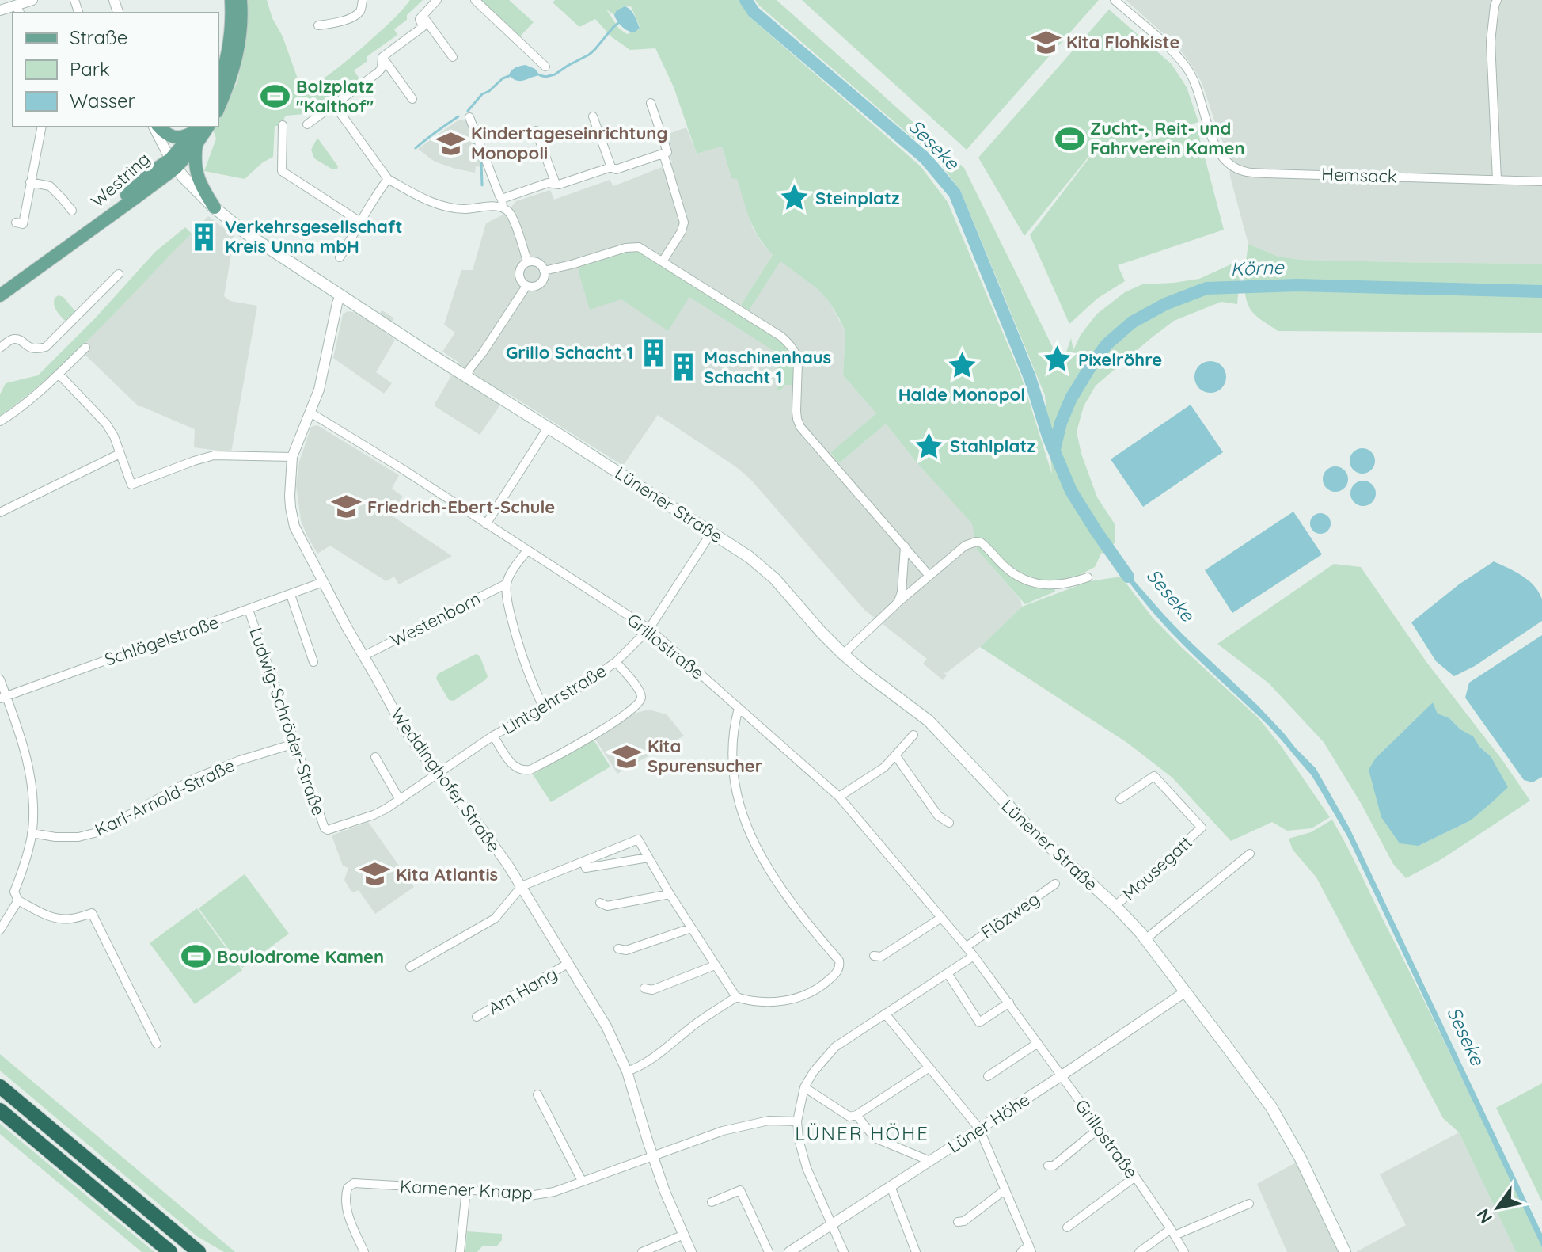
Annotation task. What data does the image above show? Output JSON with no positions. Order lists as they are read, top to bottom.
{
  "streets": {
    "main road": ["Westring", "Lünener Straße"],
    "street": [
      "Hemsack",
      "Westenborn",
      "Schlägelstraße",
      "Grillostraße",
      "Lintgehrstraße",
      "Ludwig-Schröder-Straße",
      "Weddinghofer Straße",
      "Karl-Arnold-Straße",
      "Mausegatt",
      "Flözweg",
      "Am Hang",
      "Lüner Höhe",
      "Kamener Knapp"
    ]
  },
  "crossings": [
    ["Westring", "Lünener Straße"],
    ["Lünener Straße", "Lintgehrstraße"],
    ["Lünener Straße", "Weddinghofer Straße"],
    ["Lünener Straße", "Mausegatt"],
    ["Lünener Straße", "Lüner Höhe"],
    ["Westenborn", "Weddinghofer Straße"],
    ["Schlägelstraße", "Ludwig-Schröder-Straße"],
    ["Schlägelstraße", "Weddinghofer Straße"],
    ["Grillostraße", "Lintgehrstraße"],
    ["Grillostraße", "Weddinghofer Straße"],
    ["Grillostraße", "Flözweg"],
    ["Grillostraße", "Lüner Höhe"],
    ["Lintgehrstraße", "Ludwig-Schröder-Straße"],
    ["Lintgehrstraße", "Weddinghofer Straße"],
    ["Ludwig-Schröder-Straße", "Weddinghofer Straße"],
    ["Ludwig-Schröder-Straße", "Karl-Arnold-Straße"],
    ["Weddinghofer Straße", "Am Hang"],
    ["Weddinghofer Straße", "Kamener Knapp"]
  ],
  "districts": ["LÜNER HÖHE"],
  "water": ["Seseke", "Körne"],
  "places": {
    "school or university": [
      "Kita Flohkiste",
      "Kindertageseinrichtung Monopoli",
      "Friedrich-Ebert-Schule",
      "Kita Spurensucher",
      "Kita Atlantis"
    ],
    "sports": ["Bolzplatz \"Kalthof\"", "Zucht-, Reit- und Fahrverein Kamen", "Boulodrome Kamen"],
    "place": [
      "Steinplatz",
      "Pixelröhre",
      "Halde Monopol",
      "Stahlplatz"
    ],
    "building": ["Verkehrsgesellschaft Kreis Unna mbH", "Grillo Schacht 1", "Maschinenhaus Schacht 1"]
  },
  "legend": ["Straße", "Park", "Wasser"],
  "north": "bottom left"
}
